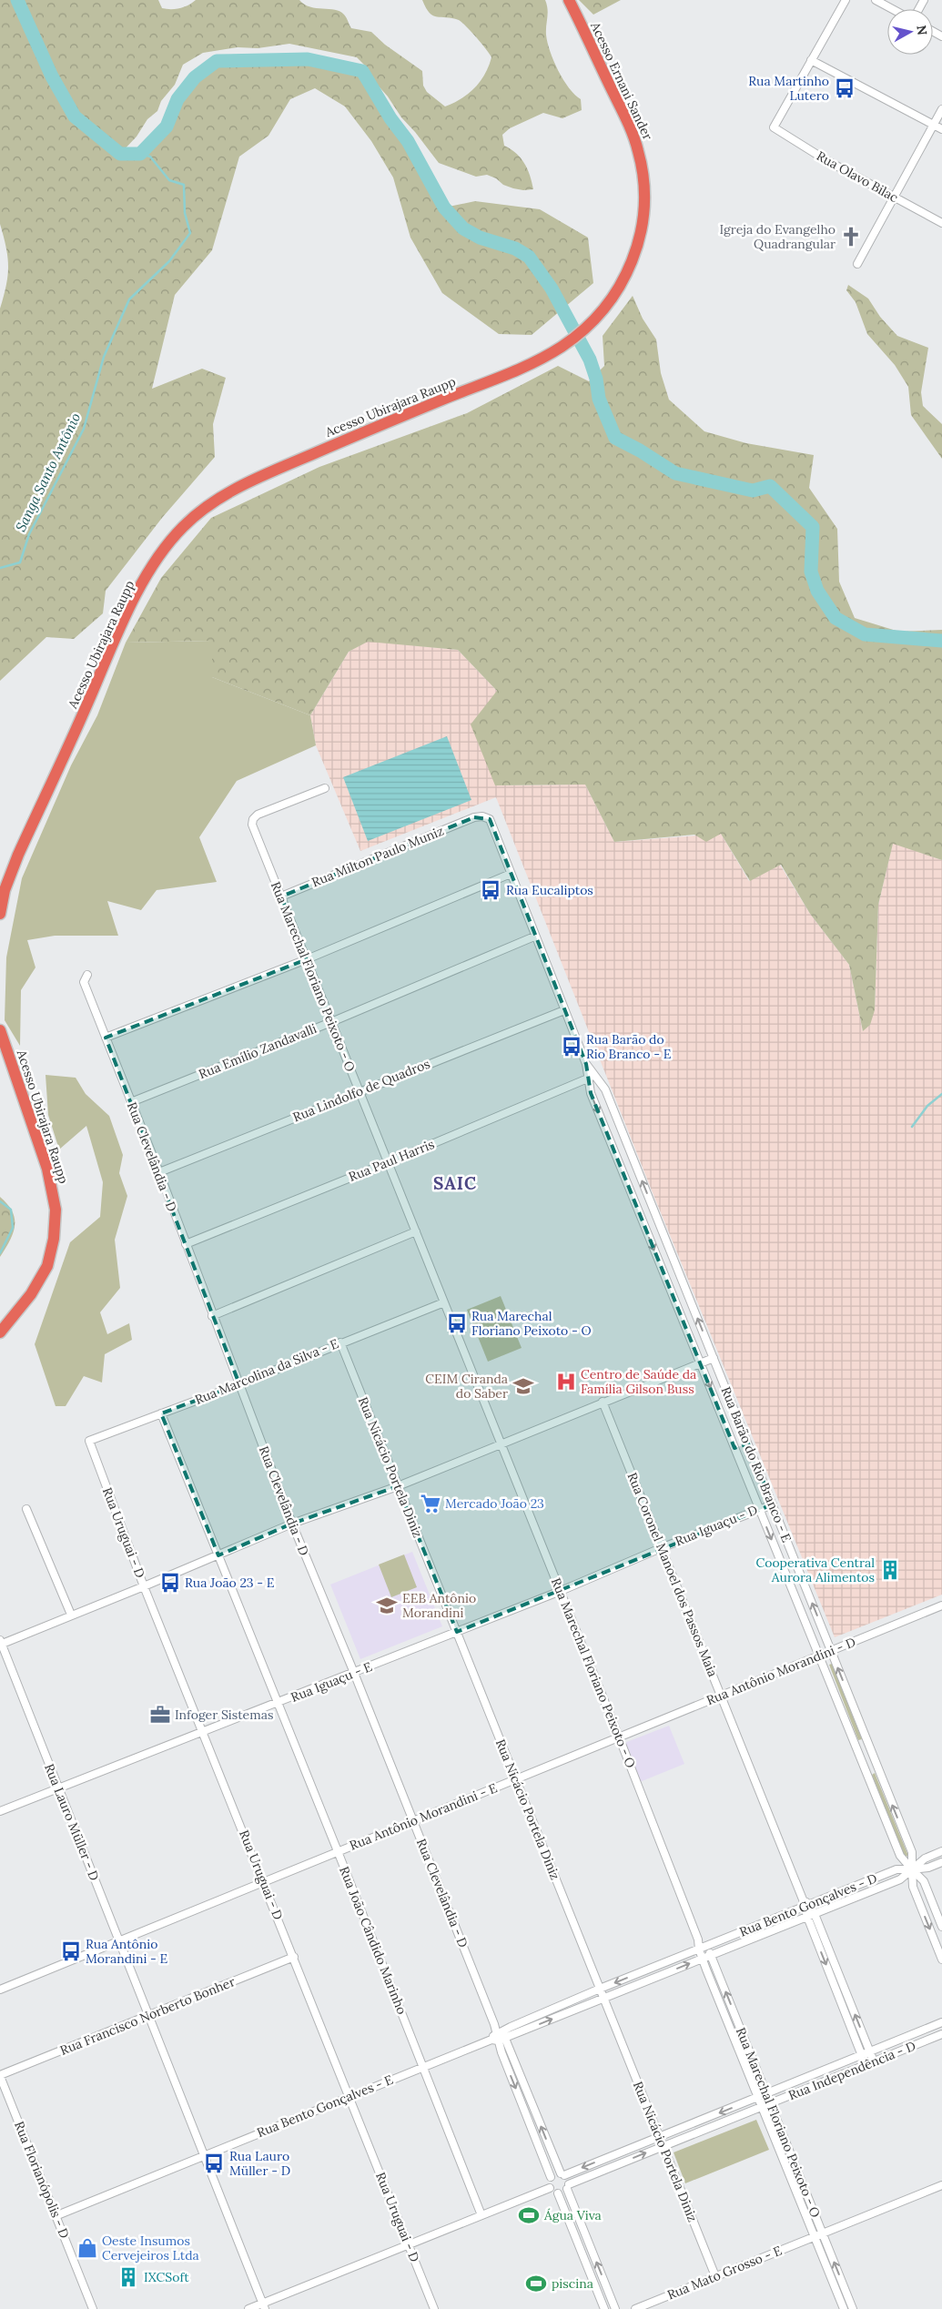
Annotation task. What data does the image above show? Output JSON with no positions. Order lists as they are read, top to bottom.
{
  "streets": {
    "highway": ["Acesso Ernani Sander", "Acesso Ubirajara Raupp"],
    "street": [
      "Rua Olavo Bilac",
      "Rua Milton Paulo Muniz",
      "Rua Marechal Floriano Peixoto - O",
      "Rua Emílio Zandavalli",
      "Rua Lindolfo de Quadros",
      "Rua Clevelândia - D",
      "Rua Paul Harris",
      "Rua Marcolina da Silva - E",
      "Rua Barão do Rio Branco - E",
      "Rua Nicácio Portela Diniz",
      "Rua Iguaçu - D",
      "Rua Uruguai - D",
      "Rua Coronel Manoel dos Passos Maia",
      "Rua Antônio Morandini - D",
      "Rua Iguaçu - E",
      "Rua Antônio Morandini - E",
      "Rua Lauro Müller - D",
      "Rua Bento Gonçalves - D",
      "Rua João Cândido Marinho",
      "Rua Francisco Norberto Bonher",
      "Rua Independência - D",
      "Rua Bento Gonçalves - E",
      "Rua Florianópolis - D",
      "Rua Mato Grosso - E"
    ]
  },
  "crossings": [
    ["Acesso Ernani Sander", "Acesso Ubirajara Raupp"],
    ["Rua Milton Paulo Muniz", "Rua Marechal Floriano Peixoto - O"],
    ["Rua Milton Paulo Muniz", "Rua Barão do Rio Branco - E"],
    ["Rua Marechal Floriano Peixoto - O", "Rua Emílio Zandavalli"],
    ["Rua Marechal Floriano Peixoto - O", "Rua Lindolfo de Quadros"],
    ["Rua Marechal Floriano Peixoto - O", "Rua Paul Harris"],
    ["Rua Marechal Floriano Peixoto - O", "Rua Marcolina da Silva - E"],
    ["Rua Marechal Floriano Peixoto - O", "Rua Iguaçu - D"],
    ["Rua Marechal Floriano Peixoto - O", "Rua Antônio Morandini - D"],
    ["Rua Marechal Floriano Peixoto - O", "Rua Iguaçu - E"],
    ["Rua Marechal Floriano Peixoto - O", "Rua Antônio Morandini - E"],
    ["Rua Marechal Floriano Peixoto - O", "Rua Bento Gonçalves - D"],
    ["Rua Marechal Floriano Peixoto - O", "Rua Independência - D"],
    ["Rua Marechal Floriano Peixoto - O", "Rua Bento Gonçalves - E"],
    ["Rua Marechal Floriano Peixoto - O", "Rua Mato Grosso - E"],
    ["Rua Emílio Zandavalli", "Rua Clevelândia - D"],
    ["Rua Emílio Zandavalli", "Rua Barão do Rio Branco - E"],
    ["Rua Lindolfo de Quadros", "Rua Clevelândia - D"],
    ["Rua Lindolfo de Quadros", "Rua Barão do Rio Branco - E"],
    ["Rua Clevelândia - D", "Rua Paul Harris"],
    ["Rua Clevelândia - D", "Rua Marcolina da Silva - E"],
    ["Rua Clevelândia - D", "Rua Iguaçu - E"],
    ["Rua Clevelândia - D", "Rua Antônio Morandini - E"],
    ["Rua Clevelândia - D", "Rua Independência - D"],
    ["Rua Clevelândia - D", "Rua Bento Gonçalves - E"],
    ["Rua Paul Harris", "Rua Barão do Rio Branco - E"],
    ["Rua Marcolina da Silva - E", "Rua Nicácio Portela Diniz"],
    ["Rua Marcolina da Silva - E", "Rua Uruguai - D"],
    ["Rua Marcolina da Silva - E", "Rua João Cândido Marinho"],
    ["Rua Barão do Rio Branco - E", "Rua Iguaçu - D"],
    ["Rua Barão do Rio Branco - E", "Rua Antônio Morandini - D"],
    ["Rua Barão do Rio Branco - E", "Rua Bento Gonçalves - D"],
    ["Rua Nicácio Portela Diniz", "Rua Iguaçu - E"],
    ["Rua Nicácio Portela Diniz", "Rua Antônio Morandini - E"],
    ["Rua Nicácio Portela Diniz", "Rua Independência - D"],
    ["Rua Nicácio Portela Diniz", "Rua Bento Gonçalves - E"],
    ["Rua Nicácio Portela Diniz", "Rua Mato Grosso - E"],
    ["Rua Iguaçu - D", "Rua Coronel Manoel dos Passos Maia"],
    ["Rua Iguaçu - D", "Rua Iguaçu - E"],
    ["Rua Uruguai - D", "Rua Iguaçu - E"],
    ["Rua Uruguai - D", "Rua Antônio Morandini - E"],
    ["Rua Uruguai - D", "Rua Francisco Norberto Bonher"],
    ["Rua Uruguai - D", "Rua Bento Gonçalves - E"],
    ["Rua Coronel Manoel dos Passos Maia", "Rua Antônio Morandini - D"],
    ["Rua Coronel Manoel dos Passos Maia", "Rua Bento Gonçalves - D"],
    ["Rua Coronel Manoel dos Passos Maia", "Rua Independência - D"],
    ["Rua Antônio Morandini - D", "Rua Antônio Morandini - E"],
    ["Rua Iguaçu - E", "Rua Lauro Müller - D"],
    ["Rua Iguaçu - E", "Rua João Cândido Marinho"],
    ["Rua Antônio Morandini - E", "Rua Lauro Müller - D"],
    ["Rua Antônio Morandini - E", "Rua João Cândido Marinho"],
    ["Rua Lauro Müller - D", "Rua Francisco Norberto Bonher"],
    ["Rua Lauro Müller - D", "Rua Bento Gonçalves - E"],
    ["Rua Bento Gonçalves - D", "Rua Bento Gonçalves - E"],
    ["Rua João Cândido Marinho", "Rua Bento Gonçalves - E"],
    ["Rua Francisco Norberto Bonher", "Rua Florianópolis - D"],
    ["Rua Bento Gonçalves - E", "Rua Florianópolis - D"]
  ],
  "districts": ["SAIC"],
  "water": ["Sanga Santo Antônio"],
  "places": {
    "bus stop": [
      "Rua Martinho Lutero",
      "Rua Eucaliptos",
      "Rua Barão do Rio Branco - E",
      "Rua Marechal Floriano Peixoto - O",
      "Rua João 23 - E",
      "Rua Antônio Morandini - E",
      "Rua Lauro Müller - D"
    ],
    "church": ["Igreja do Evangelho Quadrangular"],
    "hospital": ["Centro de Saúde da Família Gilson Buss"],
    "school or university": ["CEIM Ciranda do Saber", "EEB Antônio Morandini"],
    "supermarket": ["Mercado João 23"],
    "building": ["Cooperativa Central Aurora Alimentos", "IXCSoft"],
    "office": ["Infoger Sistemas"],
    "sports": ["Água Viva", "piscina"],
    "shop": ["Oeste Insumos Cervejeiros Ltda"]
  },
  "north": "right"
}
